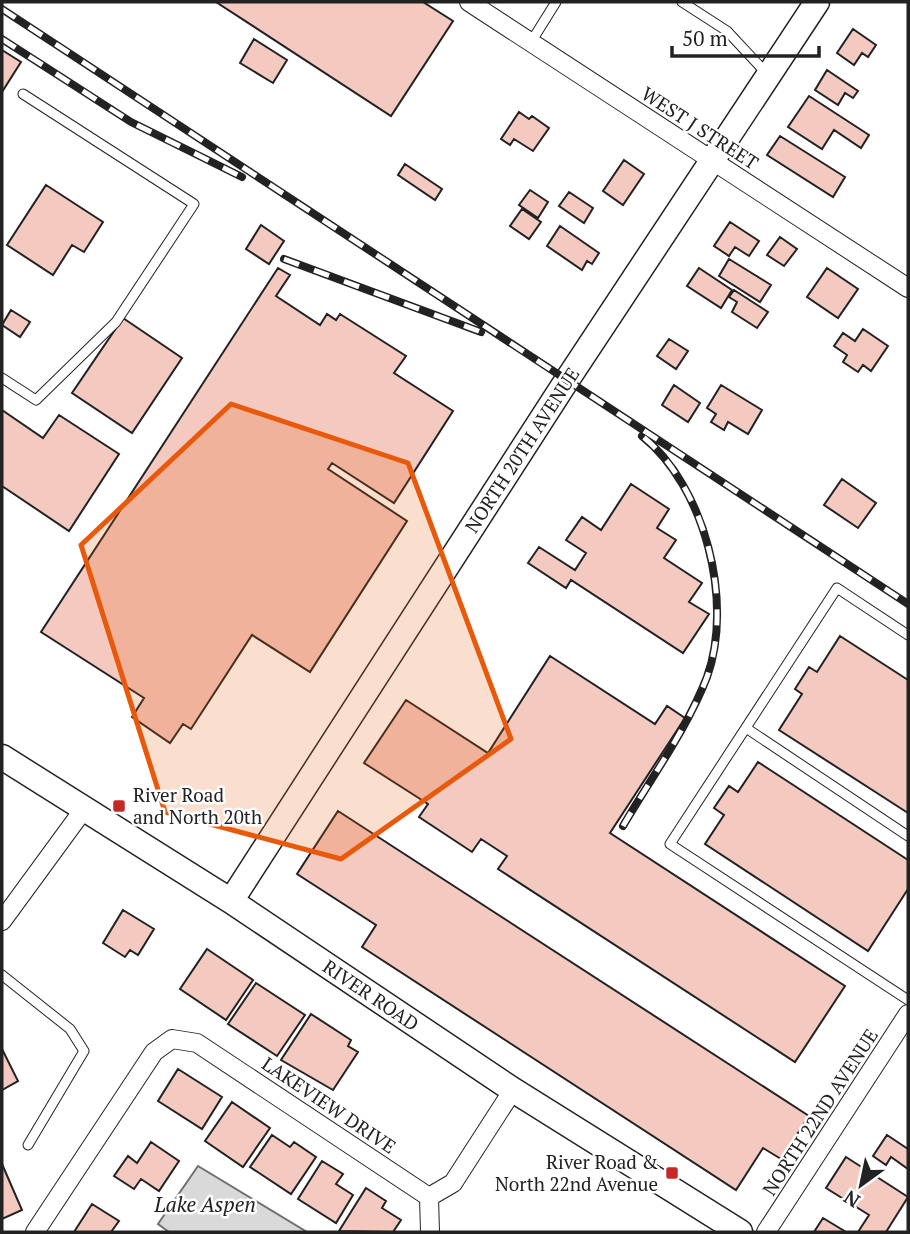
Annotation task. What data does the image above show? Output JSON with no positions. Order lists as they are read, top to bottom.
{
  "streets": {
    "street": [
      "WEST J STREET",
      "NORTH 20TH AVENUE",
      "RIVER ROAD",
      "LAKEVIEW DRIVE",
      "NORTH 22ND AVENUE"
    ]
  },
  "crossings": [
    ["WEST J STREET", "NORTH 20TH AVENUE"],
    ["NORTH 20TH AVENUE", "RIVER ROAD"]
  ],
  "water": ["Lake Aspen"],
  "places": {
    "transit": ["River Road and North 20th", "River Road & North 22nd Avenue"]
  },
  "scale_bar": "50 m",
  "north": "bottom left"
}
